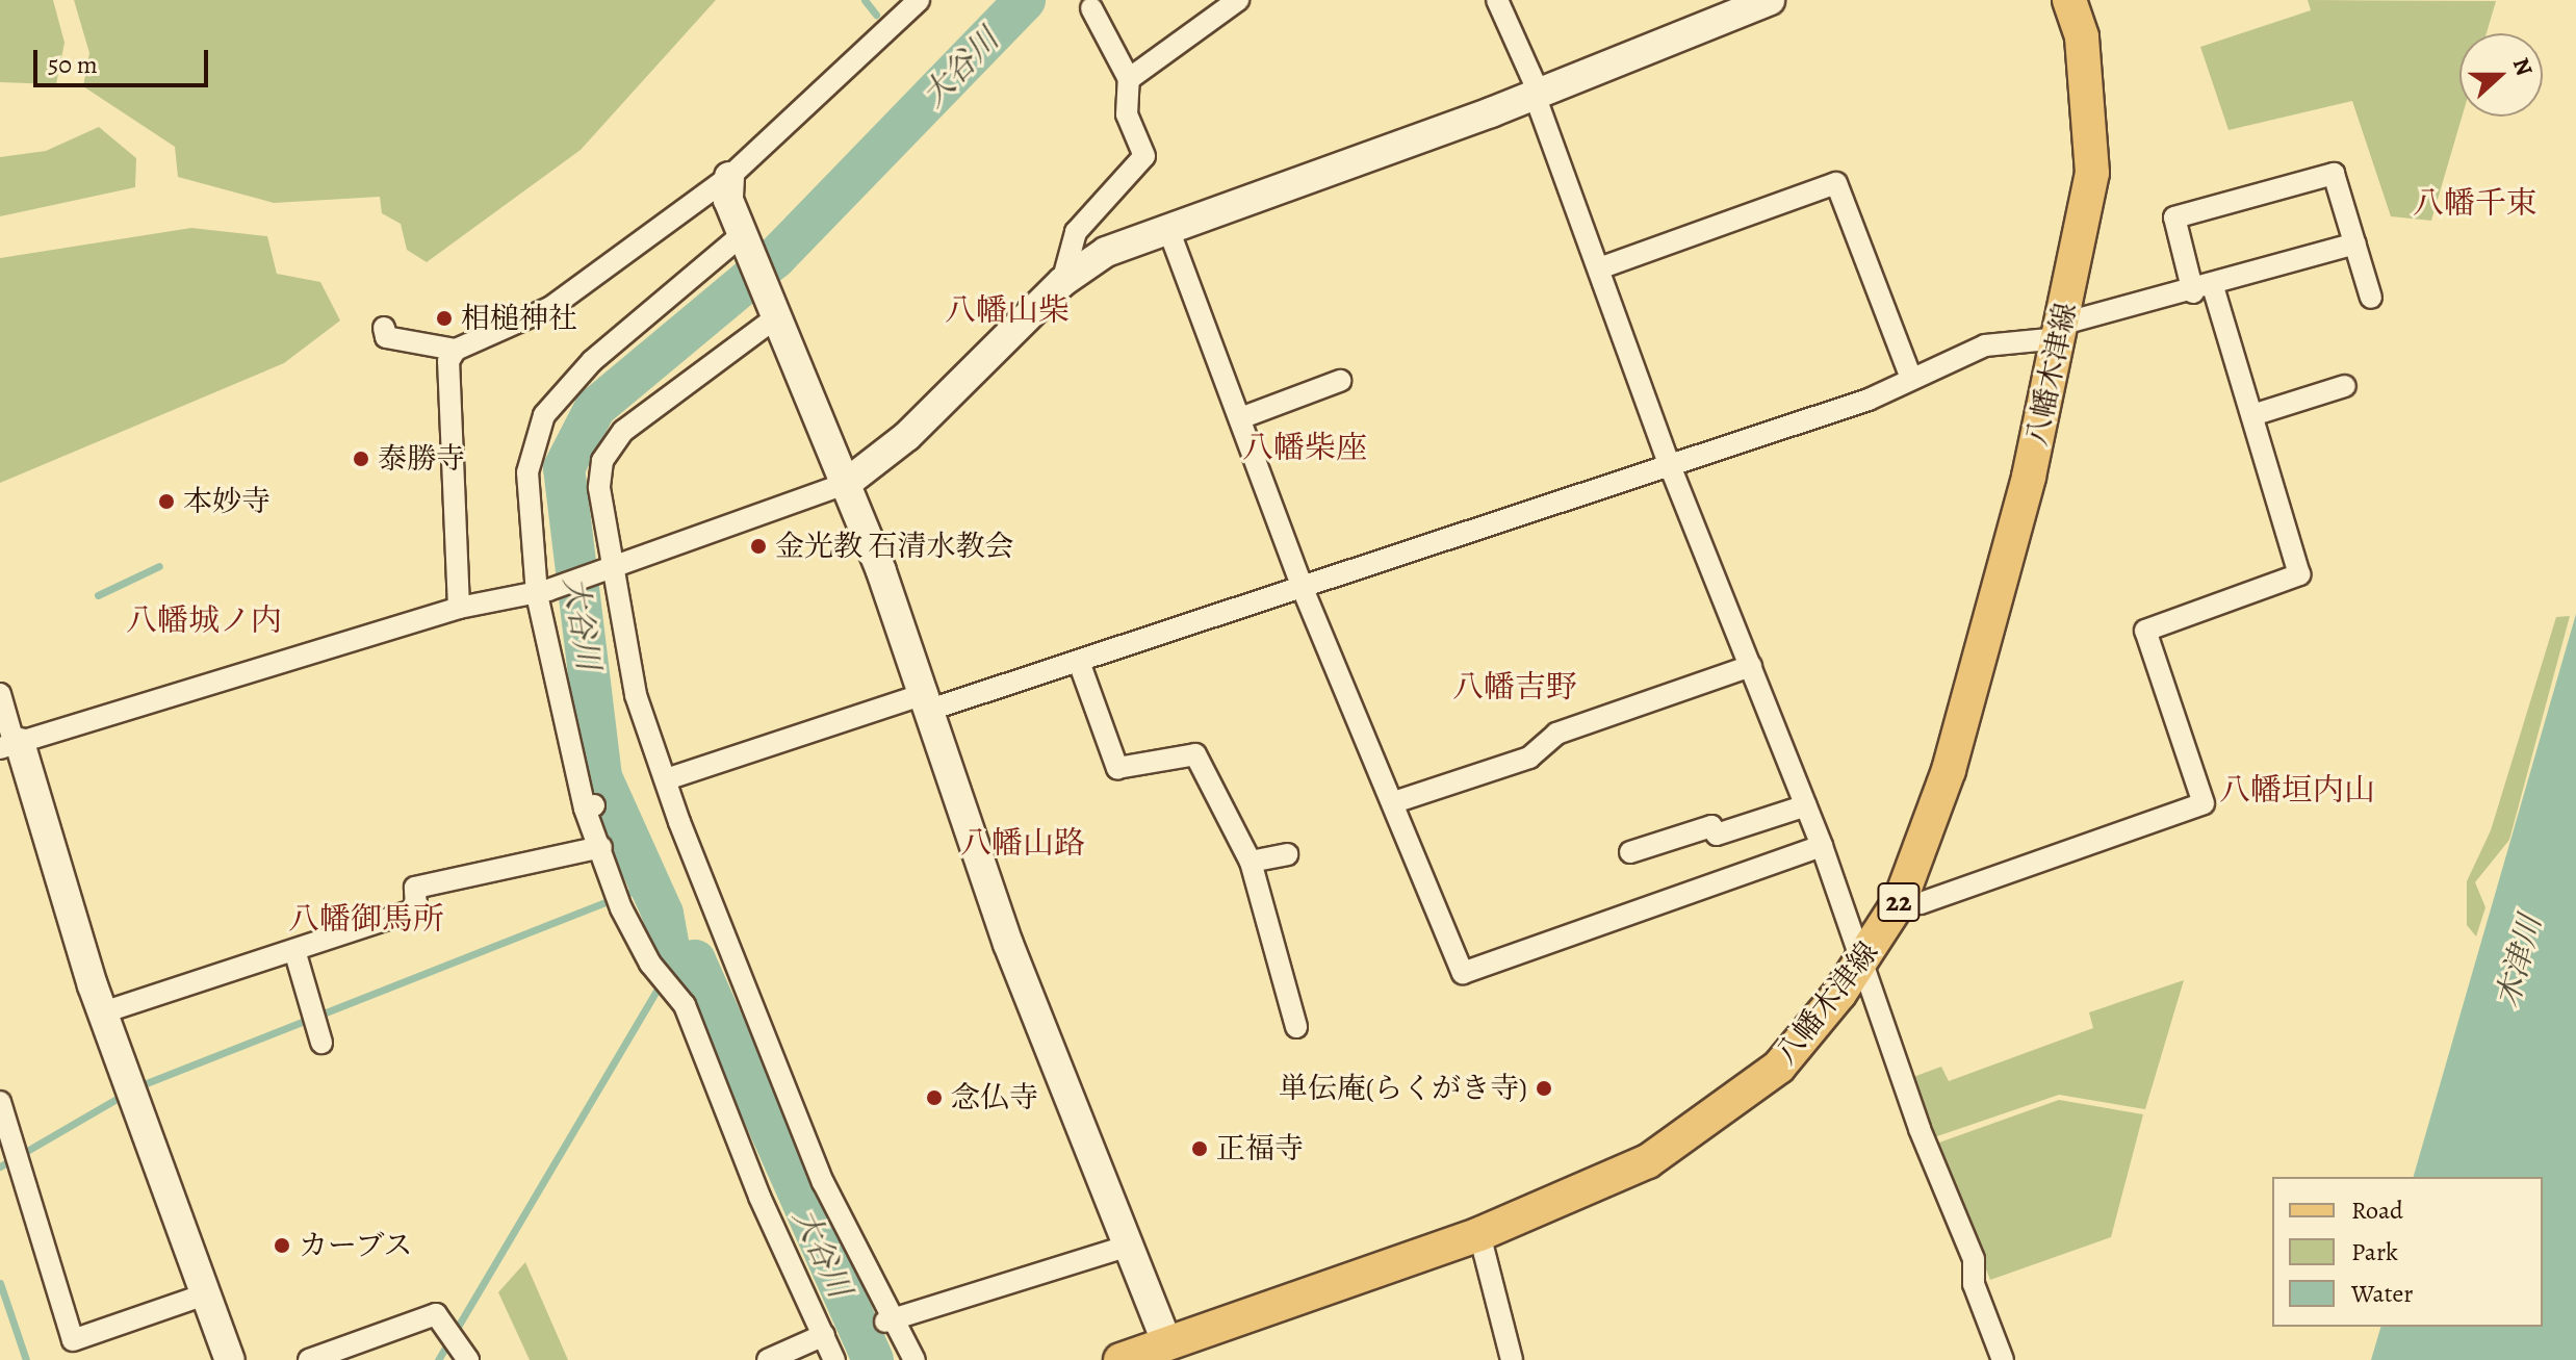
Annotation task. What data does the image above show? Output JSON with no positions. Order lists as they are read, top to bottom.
{
  "streets": {
    "main road": ["八幡木津線", "22"]
  },
  "districts": [
    "八幡千束",
    "八幡山柴",
    "八幡柴座",
    "八幡城ノ内",
    "八幡吉野",
    "八幡垣内山",
    "八幡山路",
    "八幡御馬所"
  ],
  "water": ["大谷川", "木津川"],
  "places": [
    "相槌神社",
    "泰勝寺",
    "本妙寺",
    "金光教 石清水教会",
    "単伝庵(らくがき寺)",
    "念仏寺",
    "正福寺",
    "カーブス"
  ],
  "legend": ["Road", "Park", "Water"],
  "scale_bar": "50 m",
  "north": "right"
}
